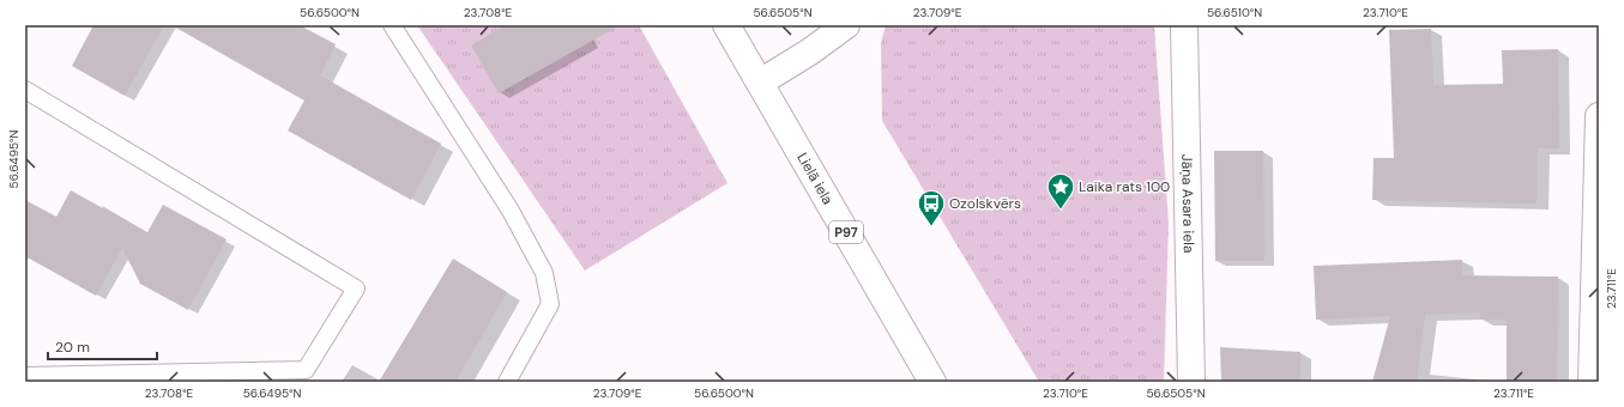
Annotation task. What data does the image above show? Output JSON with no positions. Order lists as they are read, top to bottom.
{
  "streets": {
    "street": ["Lielā iela", "Jāņa Asara iela", "P97"]
  },
  "places": {
    "place": ["Laika rats 100"],
    "bus stop": ["Ozolskvērs"]
  },
  "scale_bar": "20 m",
  "coordinates": [
    "56.6500°N",
    "23.708°E",
    "56.6505°N",
    "23.709°E",
    "56.6510°N",
    "23.710°E",
    "56.6495°N",
    "23.711°E"
  ]
}
